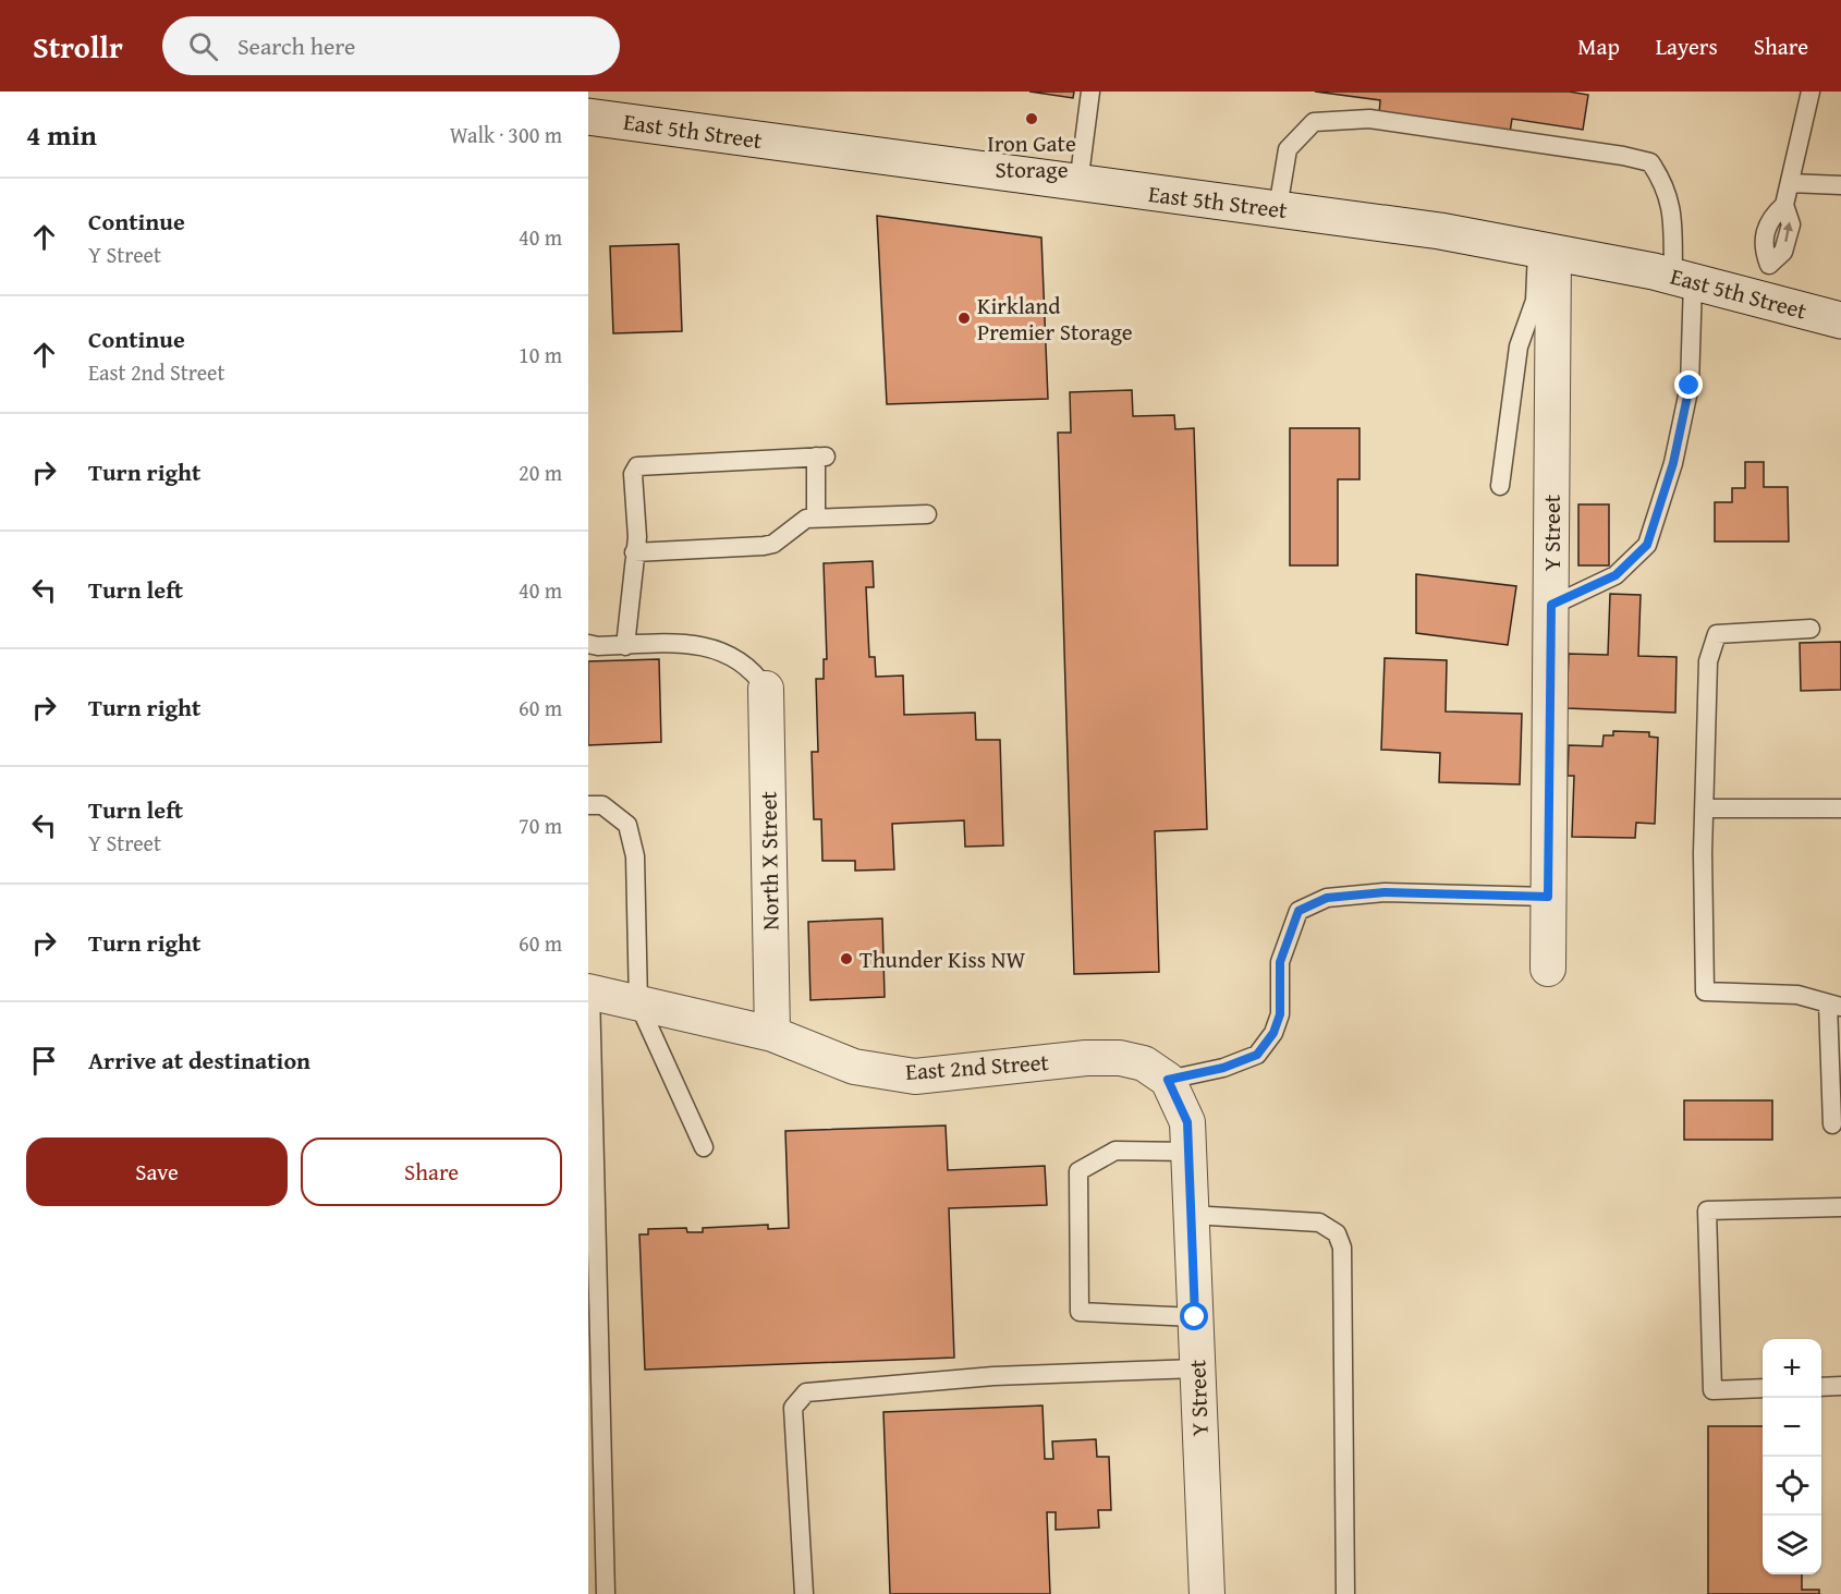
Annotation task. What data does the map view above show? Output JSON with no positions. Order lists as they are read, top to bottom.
{
  "streets": {
    "street": [
      "East 5th Street",
      "Y Street",
      "North X Street",
      "East 2nd Street"
    ]
  },
  "crossings": [
    ["East 5th Street", "Y Street"],
    ["North X Street", "East 2nd Street"]
  ],
  "places": ["Iron Gate Storage", "Kirkland Premier Storage", "Thunder Kiss NW"],
  "page": {
    "header": "Strollr",
    "search": "Search here",
    "nav": ["Map", "Layers", "Share"],
    "heading": ["4 min", "Walk · 300 m"],
    "list": [
      ["Continue", "Y Street", "40 m"],
      ["Continue", "East 2nd Street", "10 m"],
      ["Turn right", "20 m"],
      ["Turn left", "40 m"],
      ["Turn right", "60 m"],
      ["Turn left", "Y Street", "70 m"],
      ["Turn right", "60 m"],
      "Arrive at destination"
    ],
    "buttons": ["Save", "Share"],
    "map_buttons": ["+", "−"]
  }
}
